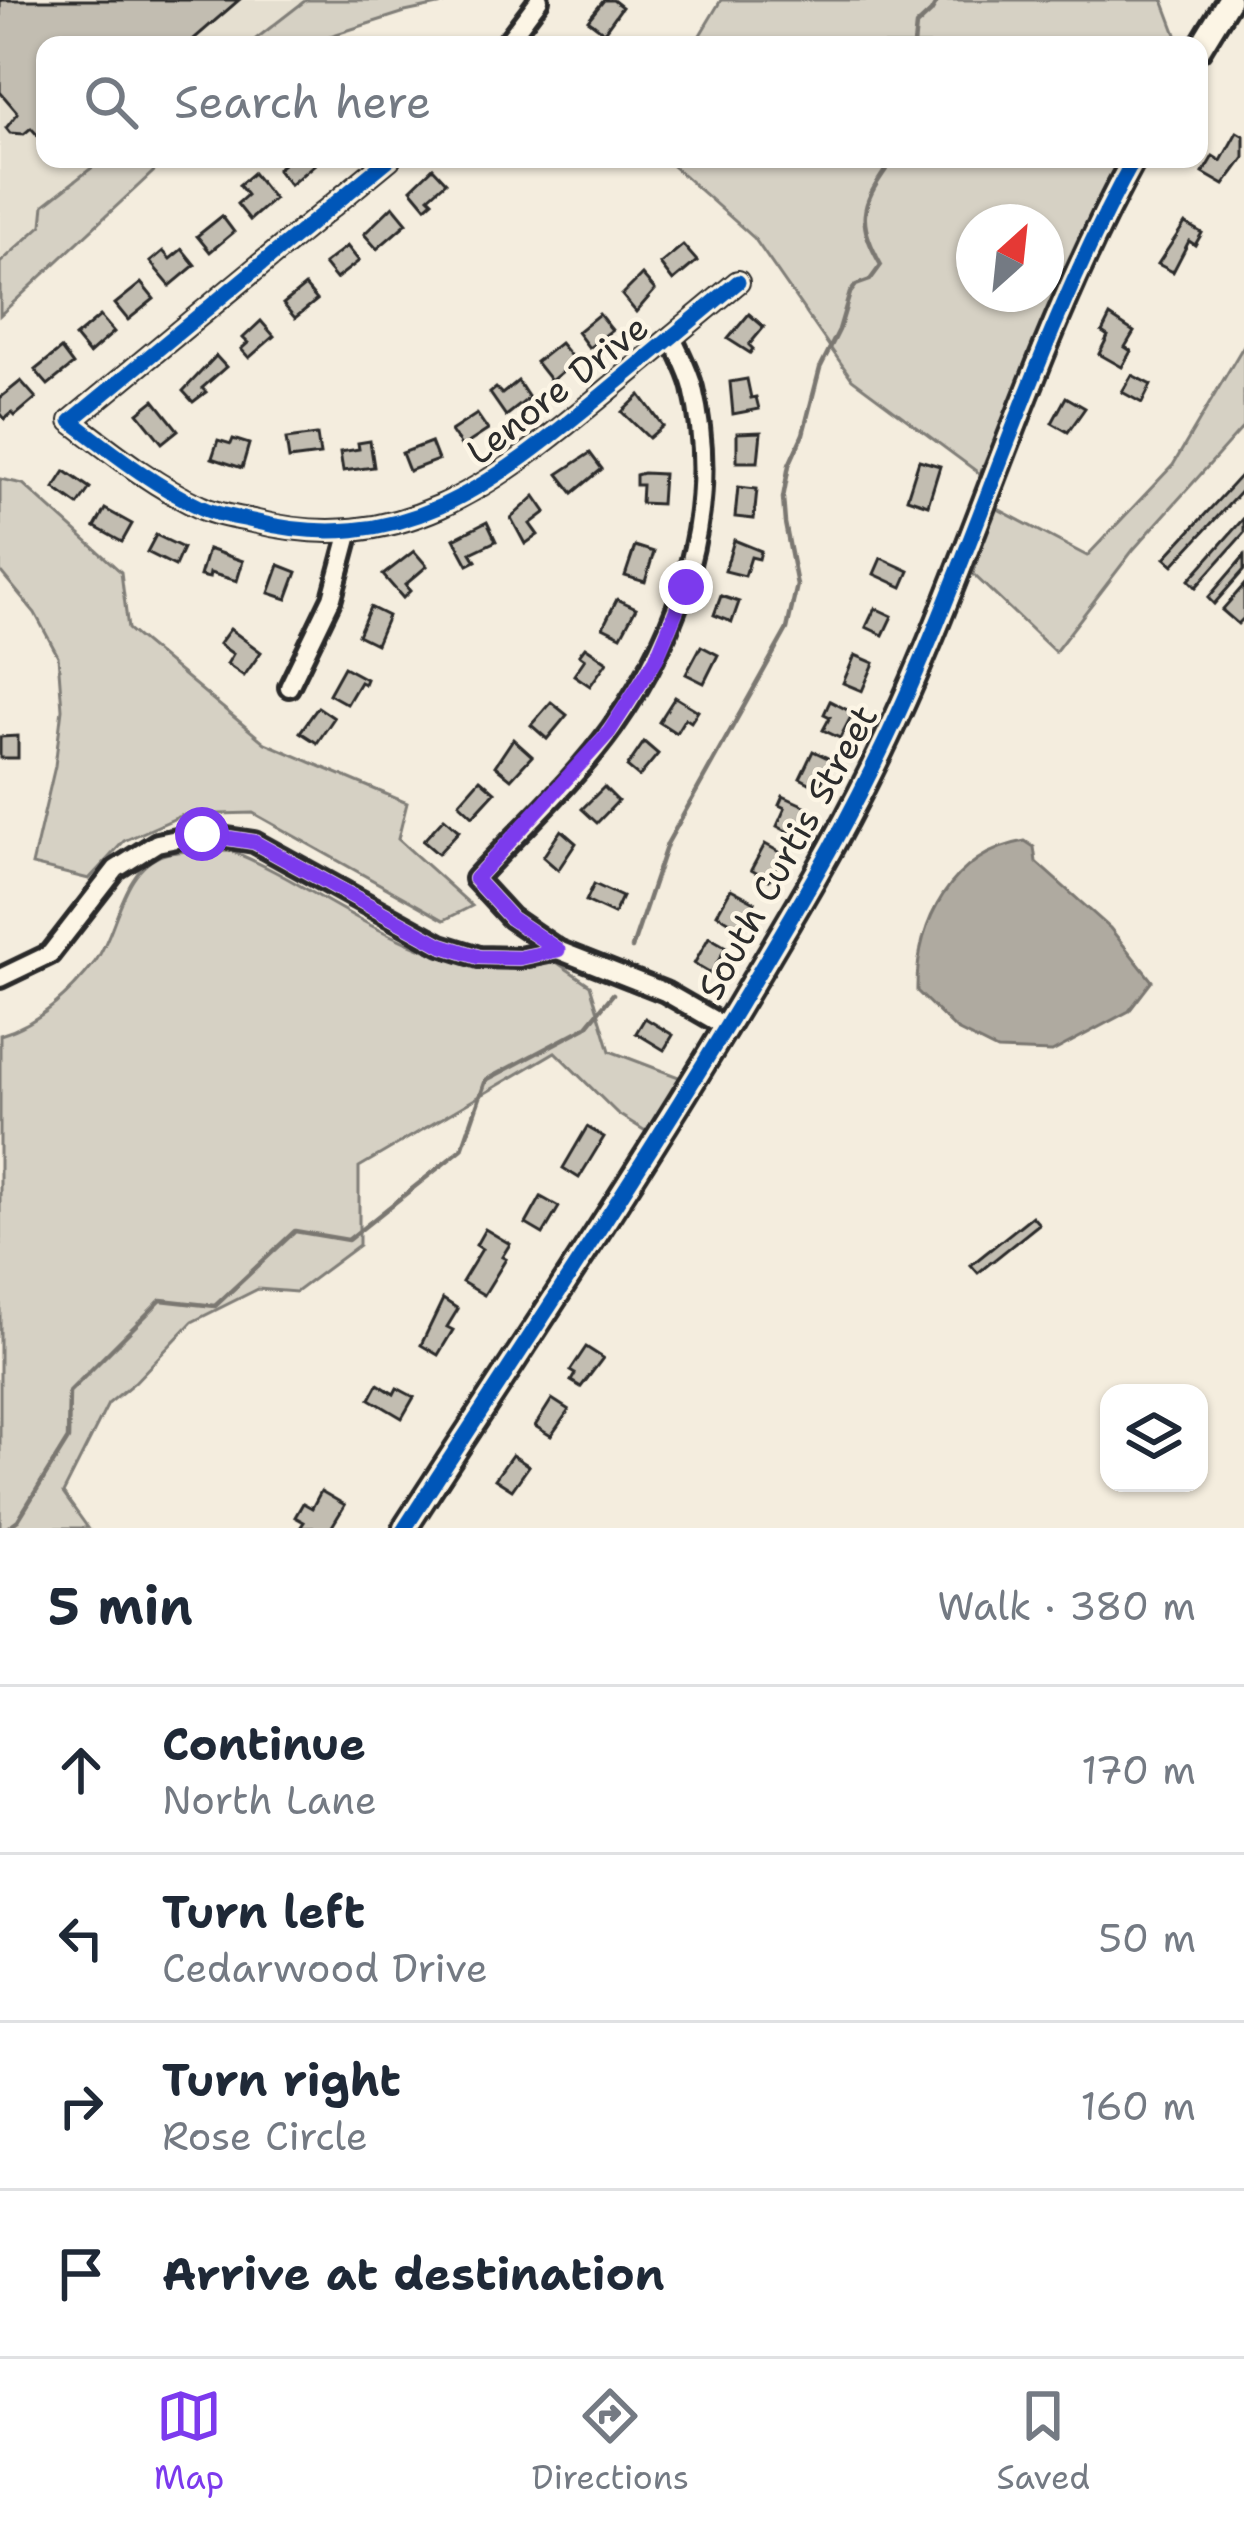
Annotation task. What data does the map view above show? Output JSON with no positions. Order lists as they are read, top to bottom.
{
  "streets": {
    "street": ["Lenore Drive", "South Curtis Street"]
  },
  "north": "top right",
  "page": {
    "search": "Search here",
    "heading": ["5 min", "Walk · 380 m"],
    "list": [
      ["Continue", "North Lane", "170 m"],
      ["Turn left", "Cedarwood Drive", "50 m"],
      ["Turn right", "Rose Circle", "160 m"],
      "Arrive at destination"
    ],
    "nav": ["Map", "Directions", "Saved"]
  }
}
